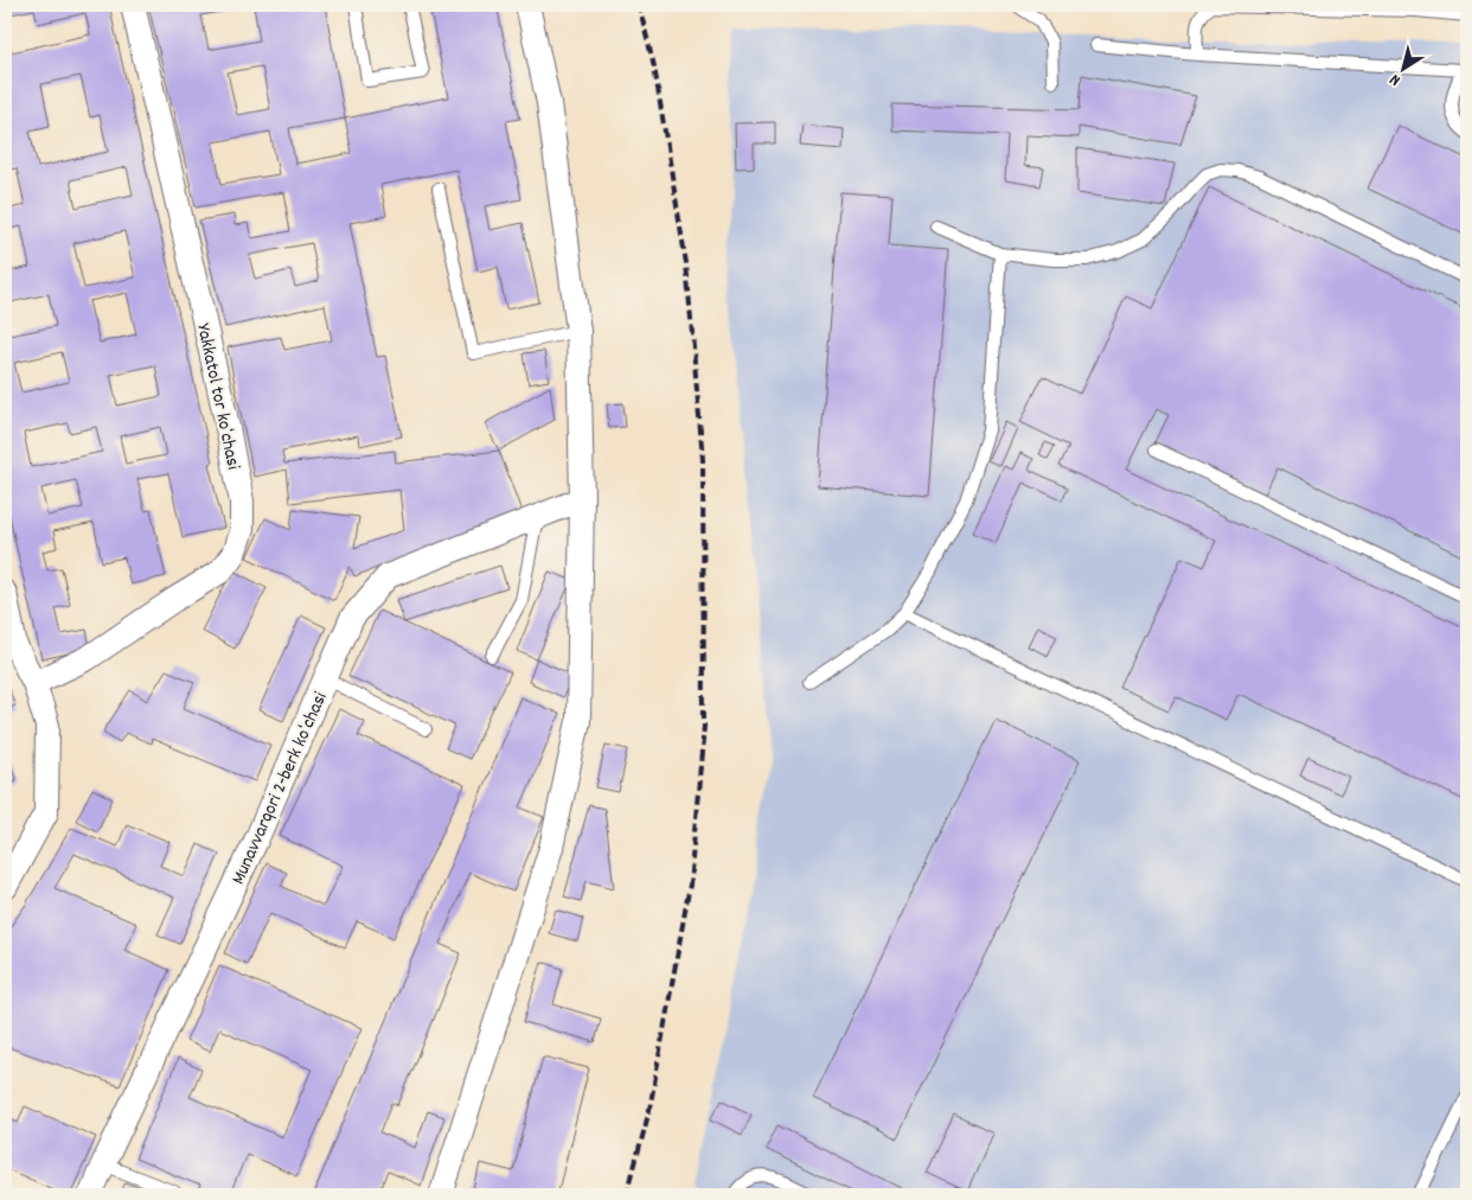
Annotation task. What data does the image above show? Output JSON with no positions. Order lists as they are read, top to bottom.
{
  "streets": {
    "street": ["Yakkatol tor koʻchasi", "Munavvarqori 2-berk koʻchasi"]
  },
  "north": "bottom left"
}
